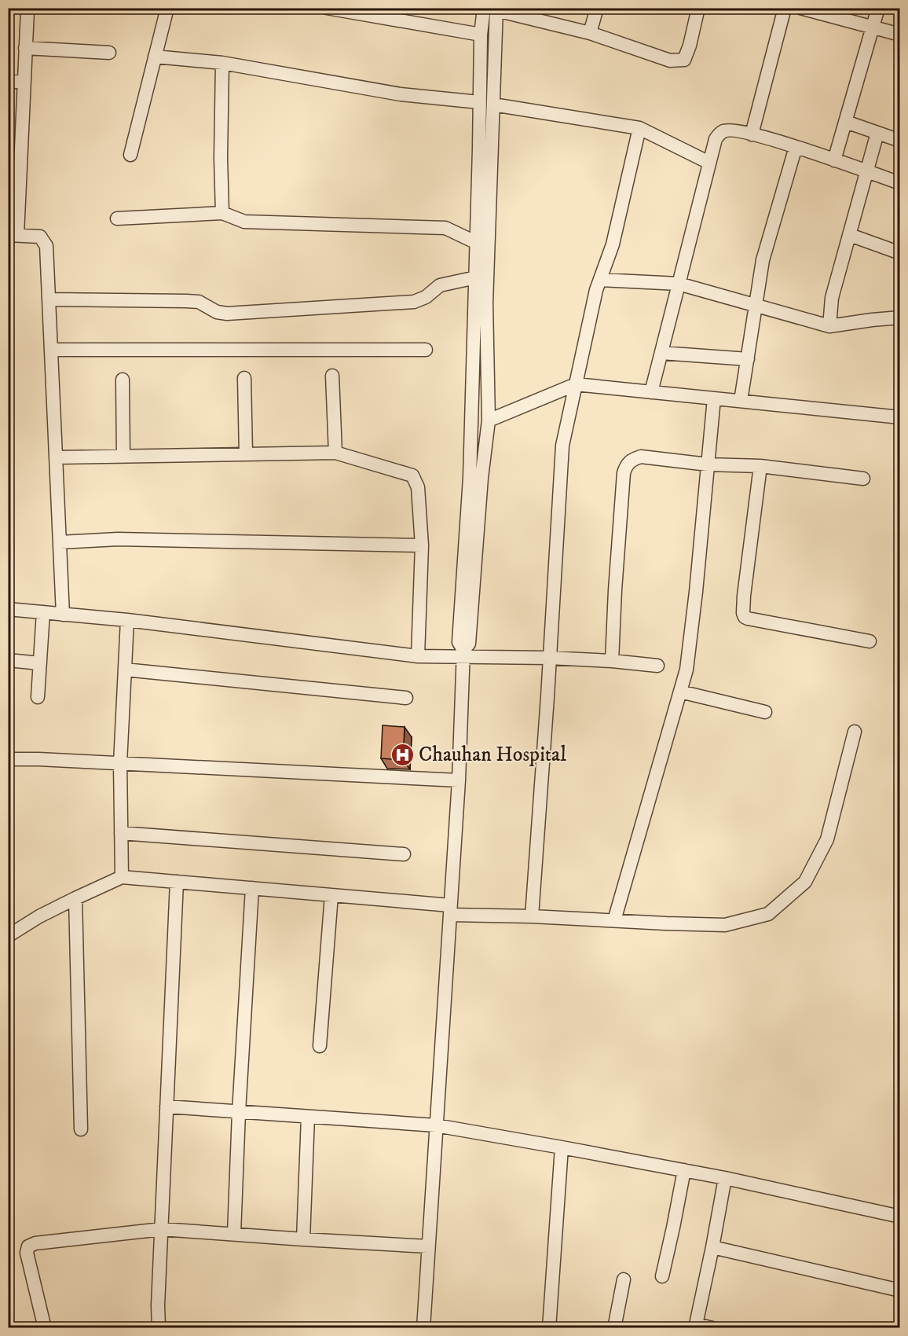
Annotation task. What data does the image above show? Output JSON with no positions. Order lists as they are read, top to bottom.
{
  "places": {
    "hospital": ["Chauhan Hospital"]
  }
}
